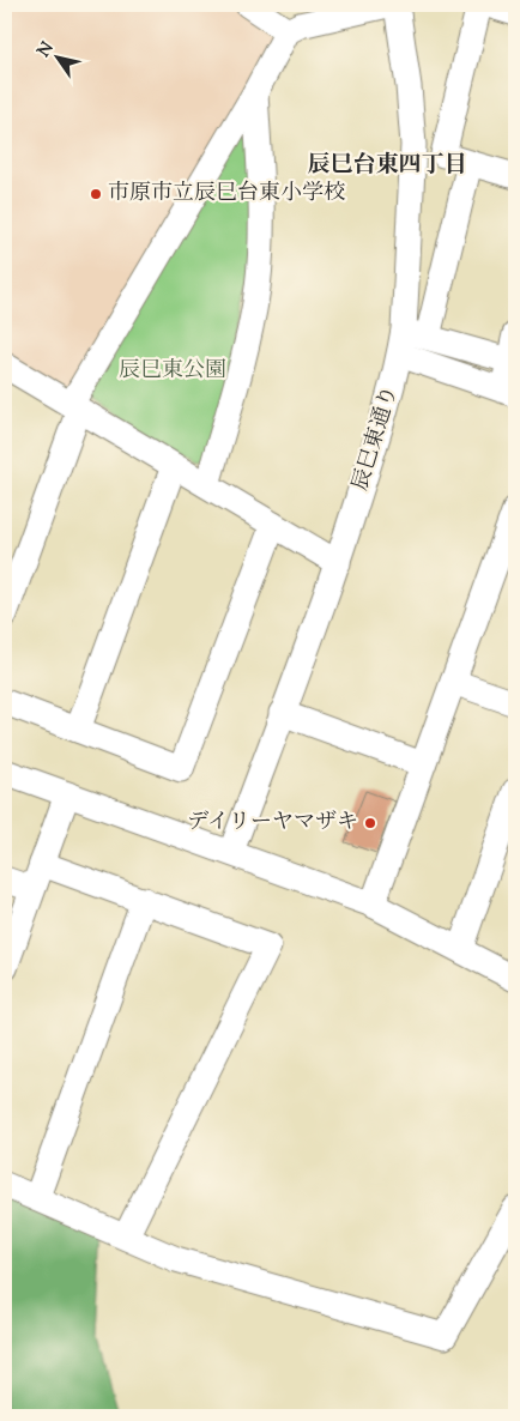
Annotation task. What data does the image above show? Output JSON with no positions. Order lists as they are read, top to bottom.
{
  "streets": {
    "street": ["辰巳東通り"]
  },
  "districts": ["辰巳台東四丁目"],
  "parks": ["辰巳東公園"],
  "places": ["市原市立辰巳台東小学校", "デイリーヤマザキ"],
  "north": "top left"
}
